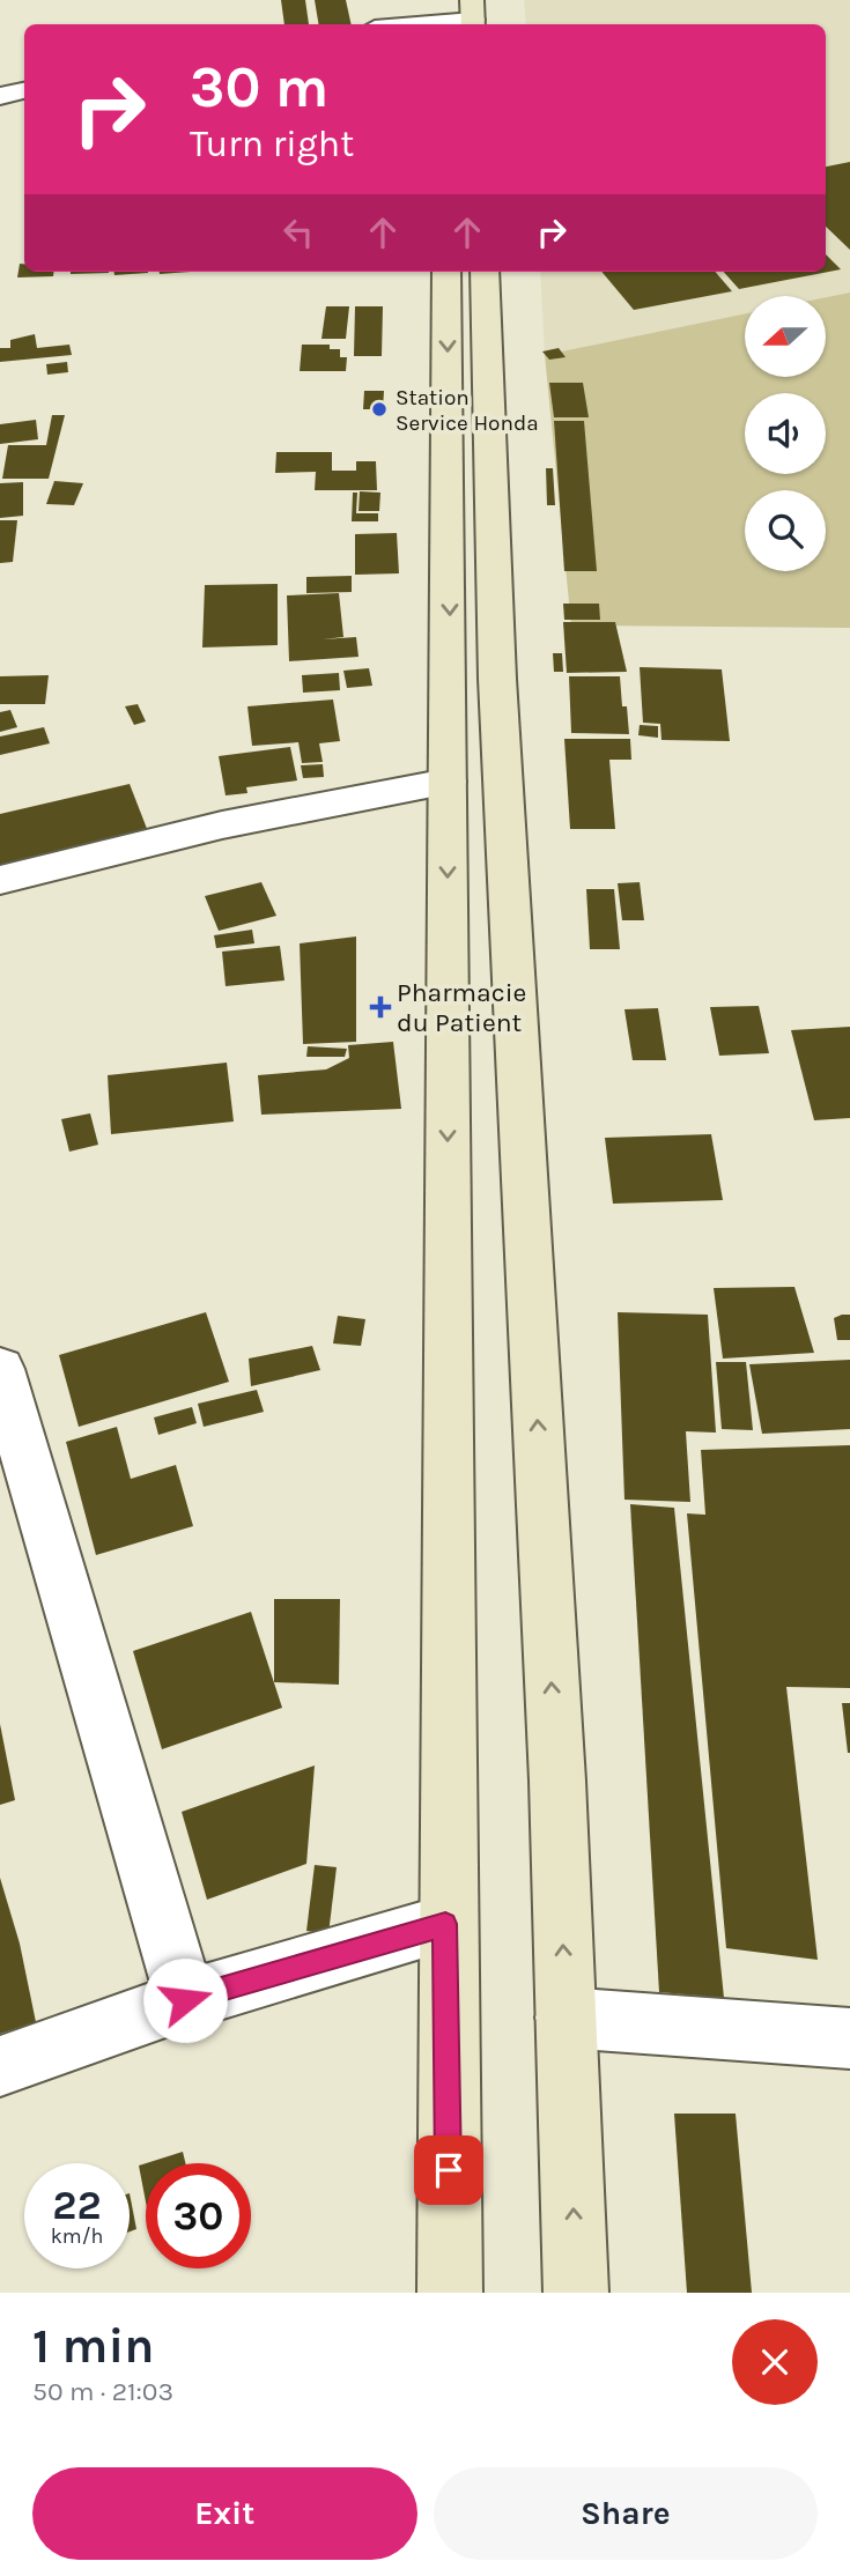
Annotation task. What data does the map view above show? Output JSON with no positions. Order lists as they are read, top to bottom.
{
  "places": {
    "other": ["Station Service Honda"],
    "health": ["Pharmacie du Patient"]
  },
  "north": "left",
  "page": {
    "turn": ["30 m", "Turn right"],
    "speed": "22 km/h",
    "limit": "30",
    "heading": ["1 min", "50 m · 21:03"],
    "buttons": ["Exit", "Share"]
  }
}
